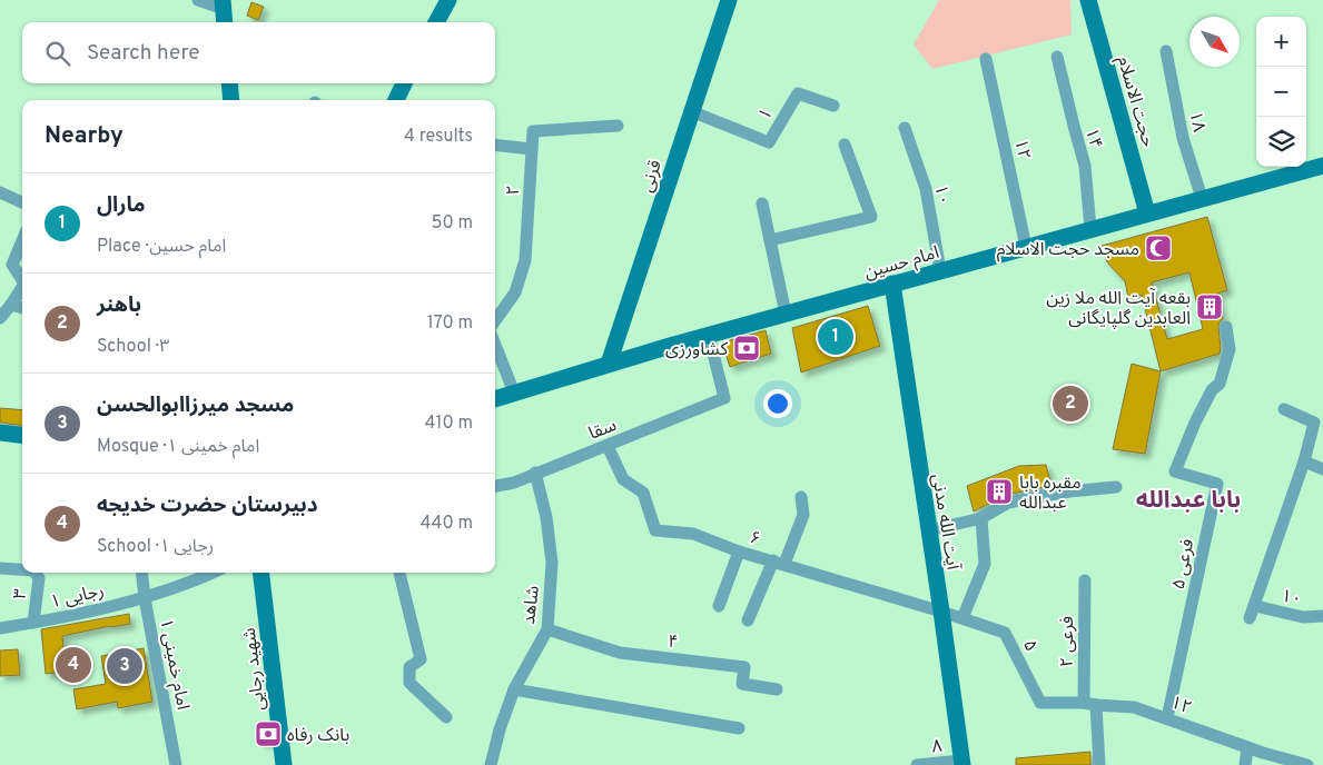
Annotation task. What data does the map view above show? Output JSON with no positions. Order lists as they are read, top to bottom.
{
  "streets": {
    "main road": [
      "حجت الاسلام",
      "قرنی",
      "امام حسین",
      "آیت الله مدنی",
      "شهید رجایی"
    ],
    "street": [
      "۱",
      "۱۸",
      "۱۴",
      "۱۲",
      "۲",
      "۱۰",
      "سقا",
      "۶",
      "فرعی ۵",
      "۳",
      "رجایی ۱",
      "شاهد",
      "۴",
      "فرعی ۲",
      "۵",
      "امام خمینی ۱",
      "۸"
    ]
  },
  "crossings": [
    ["حجت الاسلام", "امام حسین"],
    ["۱", "قرنی"],
    ["۱۸", "امام حسین"],
    ["۱۴", "امام حسین"],
    ["۱۲", "امام حسین"],
    ["۱۲", "فرعی ۵"],
    ["۱۲", "فرعی ۲"],
    ["۱۲", "۵"],
    ["قرنی", "امام حسین"],
    ["۱۰", "امام حسین"],
    ["امام حسین", "سقا"],
    ["امام حسین", "آیت الله مدنی"],
    ["سقا", "۶"],
    ["سقا", "شاهد"],
    ["آیت الله مدنی", "۶"],
    ["آیت الله مدنی", "۵"],
    ["آیت الله مدنی", "۸"],
    ["۶", "۵"],
    ["۳", "رجایی ۱"],
    ["رجایی ۱", "امام خمینی ۱"],
    ["شاهد", "۴"]
  ],
  "districts": ["بابا عبدالله"],
  "places": {
    "mosque": ["مسجد حجت الاسلام"],
    "building": ["بقعه آیت الله ملا زین العابدین گلپایگانی", "مقبره بابا عبدالله"],
    "bank": ["کشاورزی", "بانک رفاه"]
  },
  "north": "bottom right",
  "page": {
    "map_buttons": ["+", "−"],
    "search": "Search here",
    "heading": ["Nearby", "4 results"],
    "list": [
      {
        "mark": "1",
        "name": "مارال",
        "note": "Place · امام حسین",
        "value": "50 m"
      },
      {
        "mark": "2",
        "name": "باهنر",
        "note": "School · ۳",
        "value": "170 m"
      },
      {
        "mark": "3",
        "name": "مسجد میرزاابوالحسن",
        "note": "Mosque · امام خمینی ۱",
        "value": "410 m"
      },
      {
        "mark": "4",
        "name": "دبیرستان حضرت خدیجه",
        "note": "School · رجایی ۱",
        "value": "440 m"
      }
    ],
    "pins": [
      "1",
      "2",
      "4",
      "3"
    ]
  }
}
